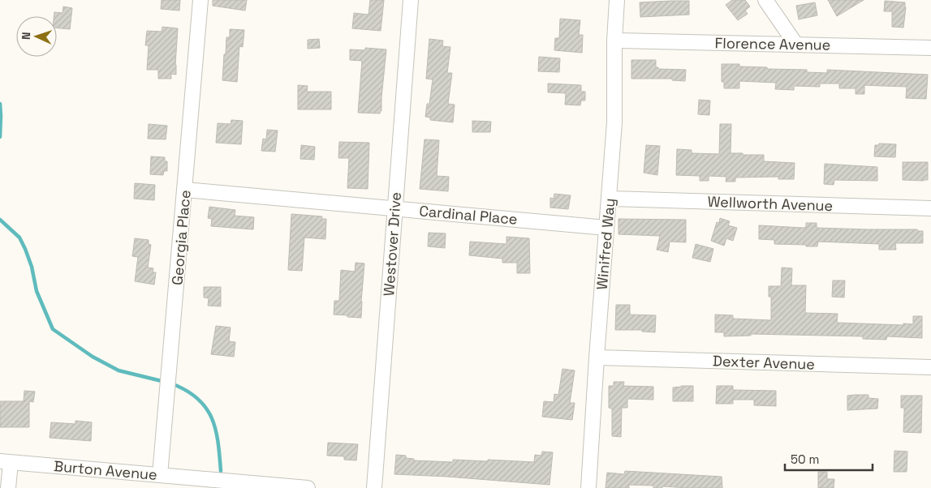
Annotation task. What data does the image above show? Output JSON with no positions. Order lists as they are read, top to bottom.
{
  "streets": {
    "street": [
      "Florence Avenue",
      "Wellworth Avenue",
      "Cardinal Place",
      "Georgia Place",
      "Westover Drive",
      "Winifred Way",
      "Dexter Avenue",
      "Burton Avenue"
    ]
  },
  "crossings": [
    ["Florence Avenue", "Winifred Way"],
    ["Wellworth Avenue", "Winifred Way"],
    ["Cardinal Place", "Georgia Place"],
    ["Cardinal Place", "Westover Drive"],
    ["Cardinal Place", "Winifred Way"],
    ["Georgia Place", "Burton Avenue"],
    ["Winifred Way", "Dexter Avenue"]
  ],
  "scale_bar": "50 m",
  "north": "left"
}
